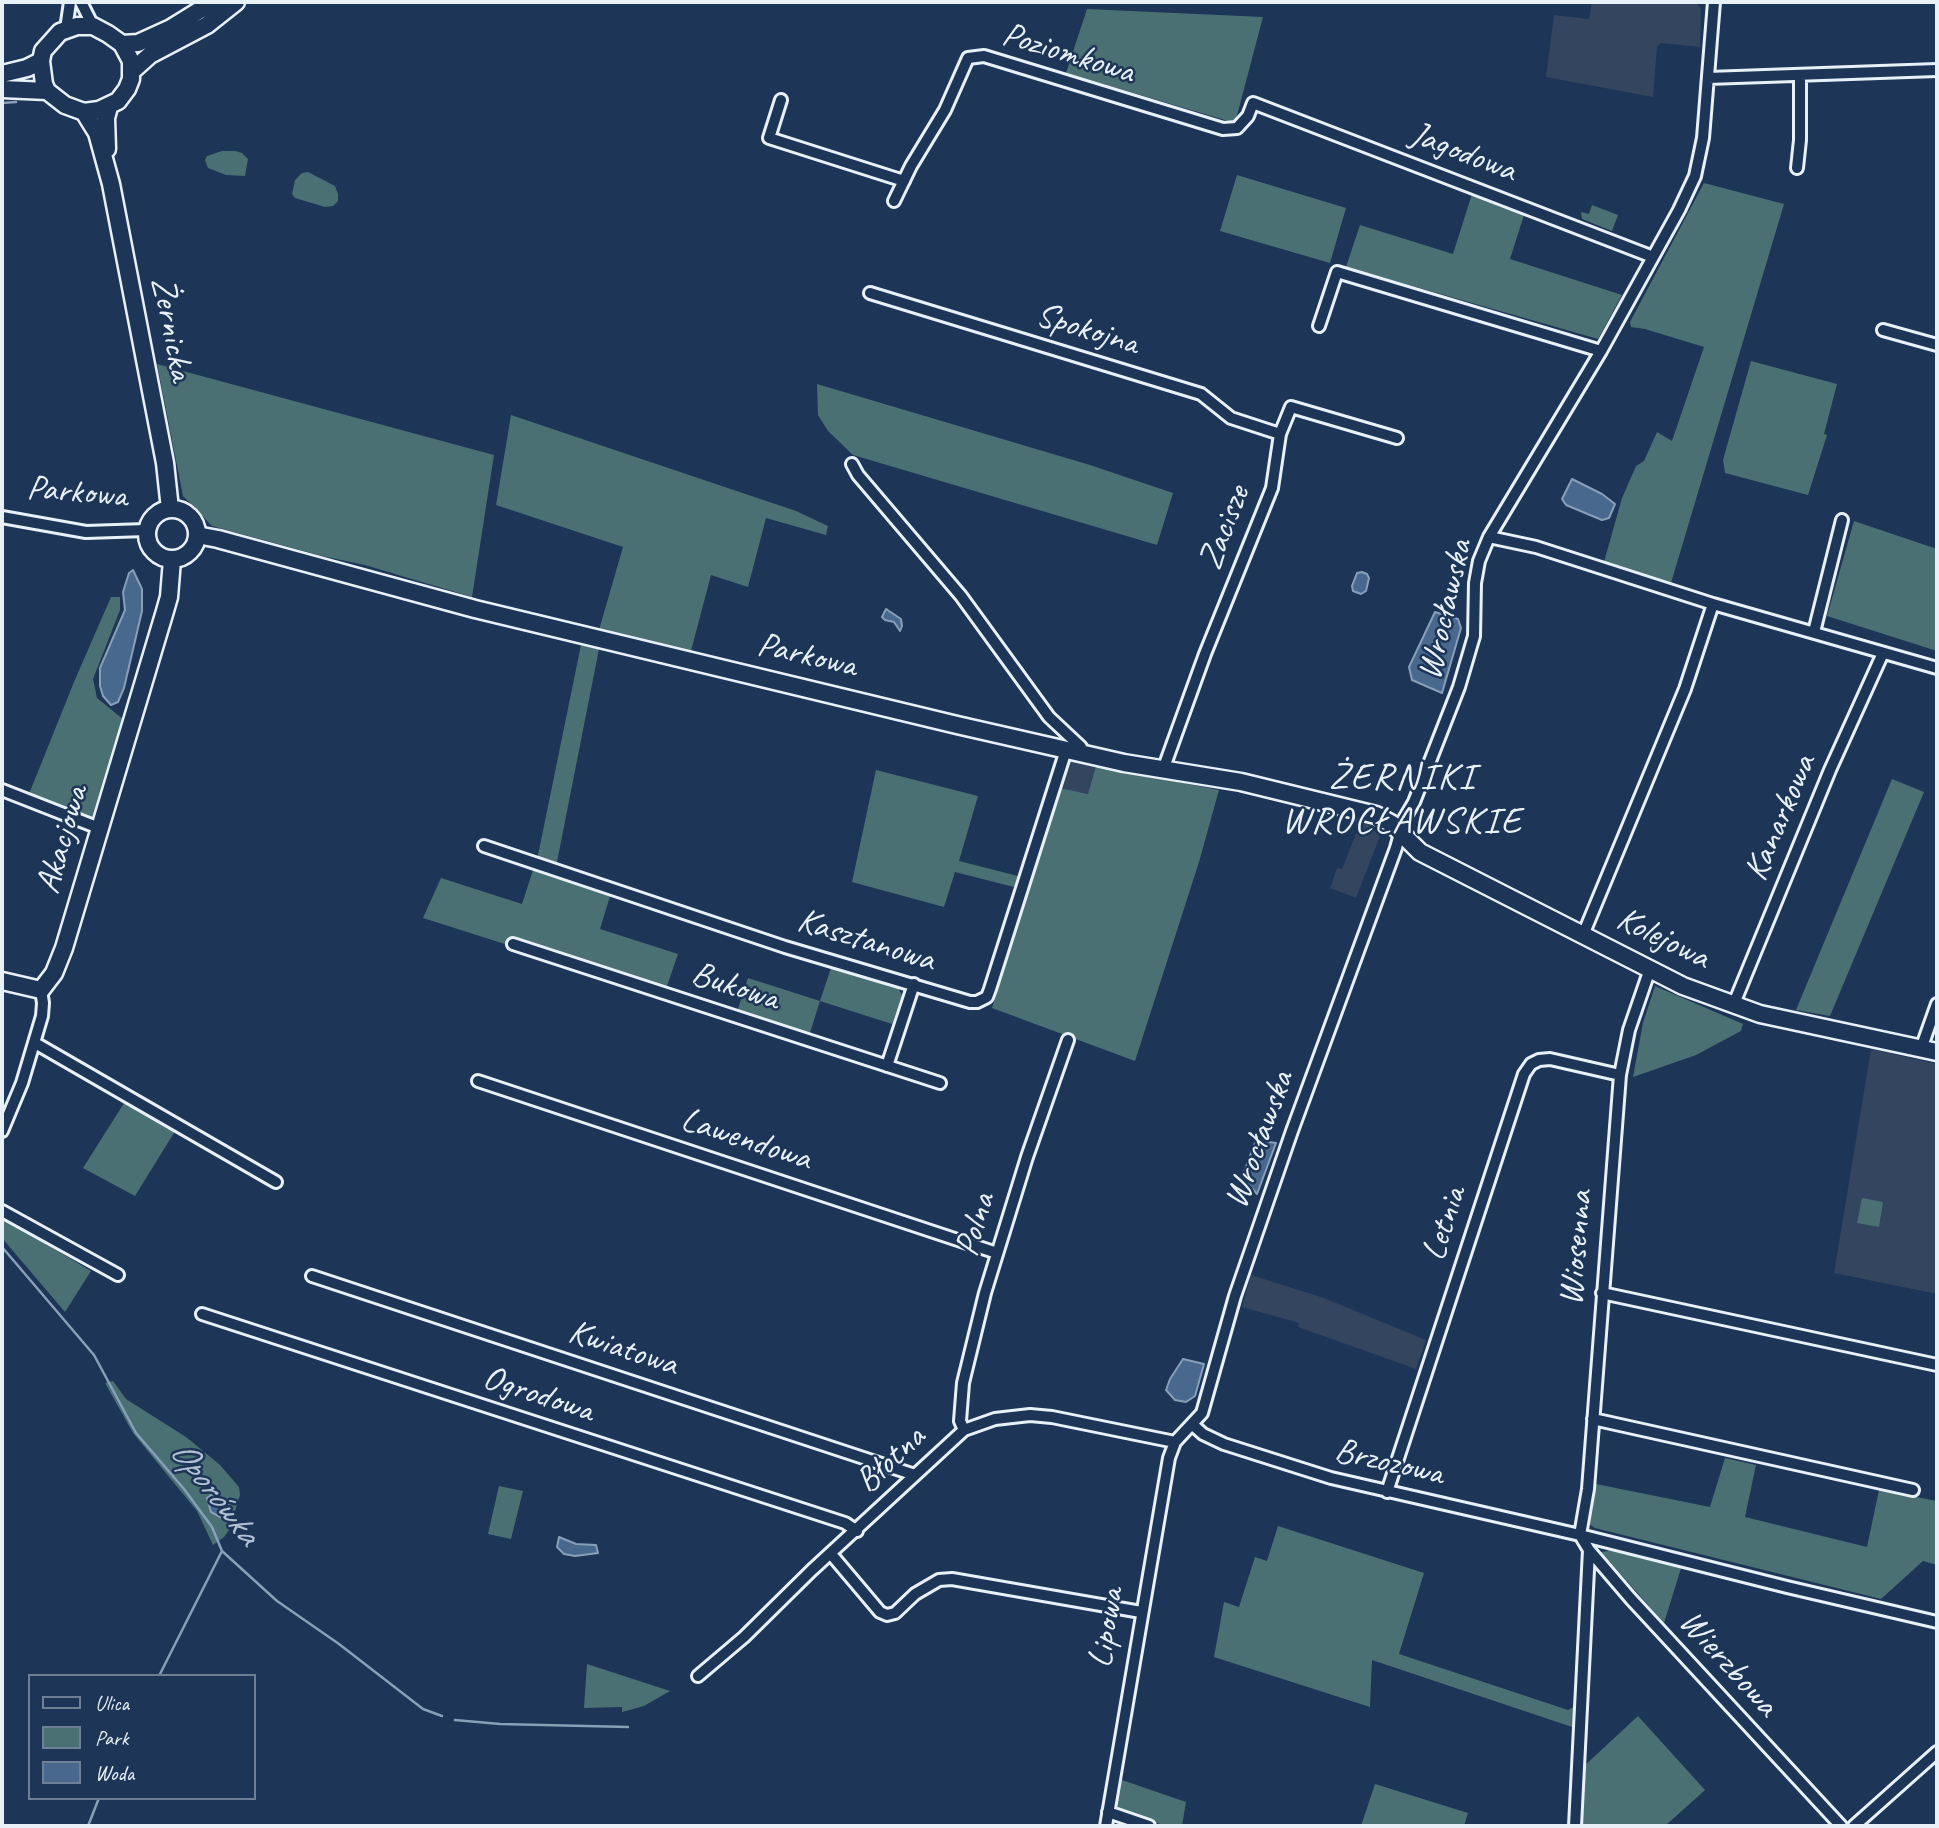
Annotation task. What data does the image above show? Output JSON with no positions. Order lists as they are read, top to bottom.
{
  "streets": {
    "street": [
      "Poziomkowa",
      "Jagodowa",
      "Żernicka",
      "Spokojna",
      "Parkowa",
      "Zacisze",
      "Wrocławska",
      "Kanarkowa",
      "Akacjowa",
      "Kolejowa",
      "Kasztanowa",
      "Bukowa",
      "Lawendowa",
      "Letnia",
      "Polna",
      "Wiosenna",
      "Kwiatowa",
      "Ogrodowa",
      "Błotna",
      "Brzozowa",
      "Lipowa",
      "Wierzbowa"
    ]
  },
  "crossings": [
    ["Poziomkowa", "Jagodowa"],
    ["Jagodowa", "Wrocławska"],
    ["Żernicka", "Parkowa"],
    ["Żernicka", "Akacjowa"],
    ["Spokojna", "Zacisze"],
    ["Parkowa", "Zacisze"],
    ["Parkowa", "Wrocławska"],
    ["Parkowa", "Akacjowa"],
    ["Parkowa", "Kolejowa"],
    ["Parkowa", "Kasztanowa"],
    ["Wrocławska", "Kolejowa"],
    ["Wrocławska", "Błotna"],
    ["Wrocławska", "Brzozowa"],
    ["Wrocławska", "Lipowa"],
    ["Kanarkowa", "Kolejowa"],
    ["Kolejowa", "Wiosenna"],
    ["Lawendowa", "Polna"],
    ["Letnia", "Wiosenna"],
    ["Letnia", "Brzozowa"],
    ["Polna", "Błotna"],
    ["Wiosenna", "Brzozowa"],
    ["Wiosenna", "Wierzbowa"],
    ["Kwiatowa", "Błotna"],
    ["Ogrodowa", "Błotna"],
    ["Błotna", "Lipowa"],
    ["Brzozowa", "Wierzbowa"]
  ],
  "districts": ["ŻERNIKI WROCŁAWSKIE"],
  "water": ["Oporówka"],
  "legend": ["Ulica", "Park", "Woda"]
}
